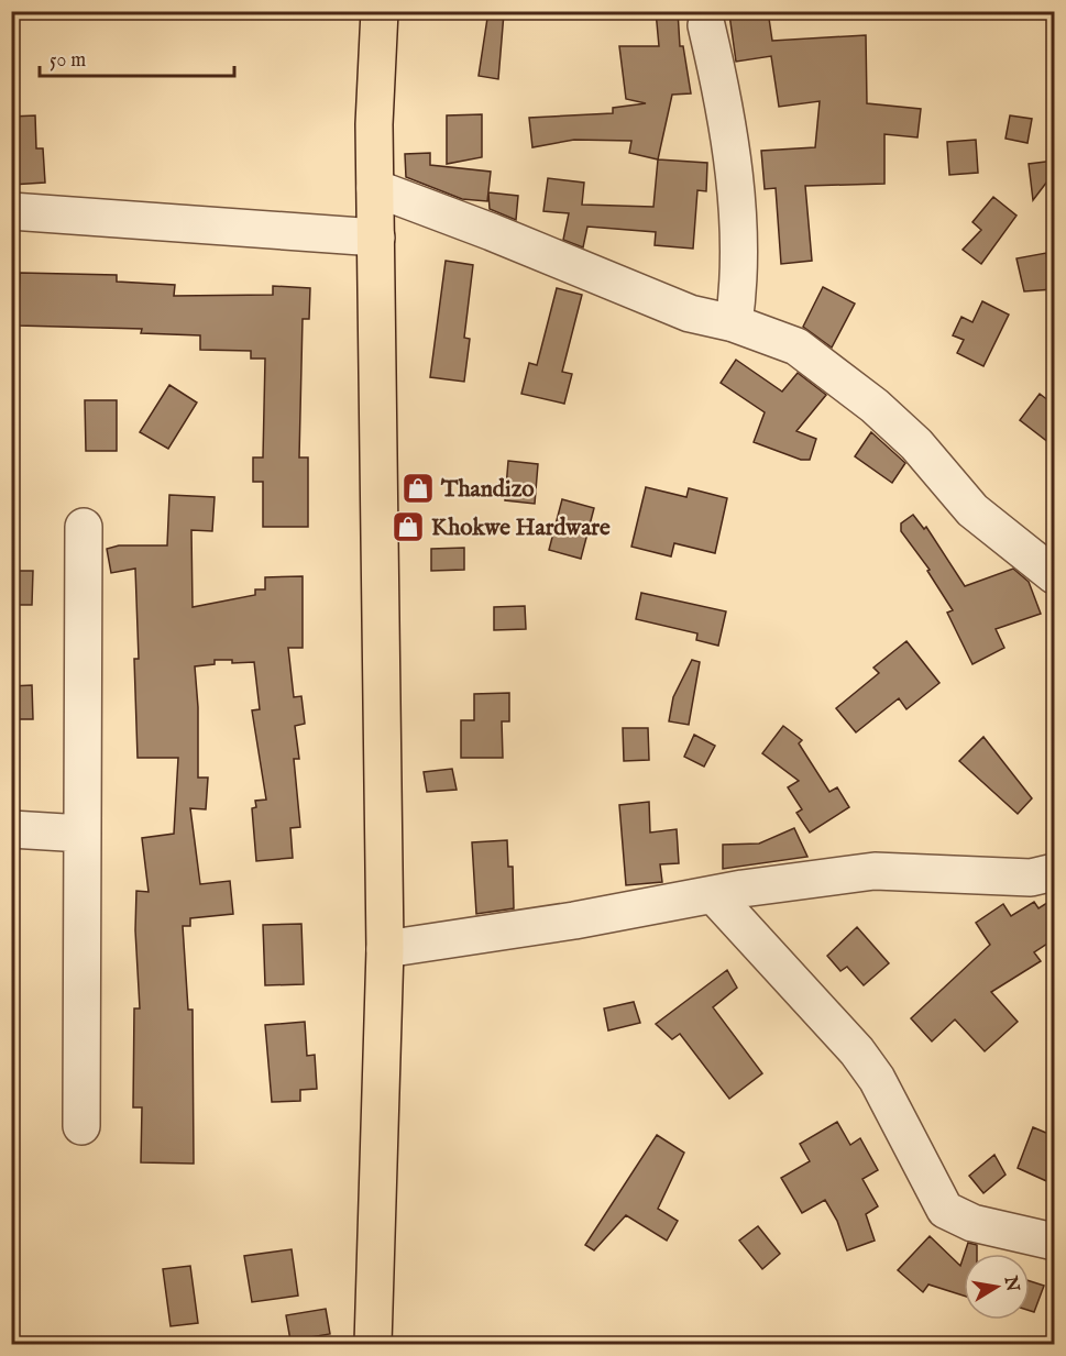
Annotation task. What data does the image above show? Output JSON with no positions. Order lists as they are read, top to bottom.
{
  "places": {
    "shop": ["Thandizo", "Khokwe Hardware"]
  },
  "scale_bar": "50 m",
  "north": "right"
}
